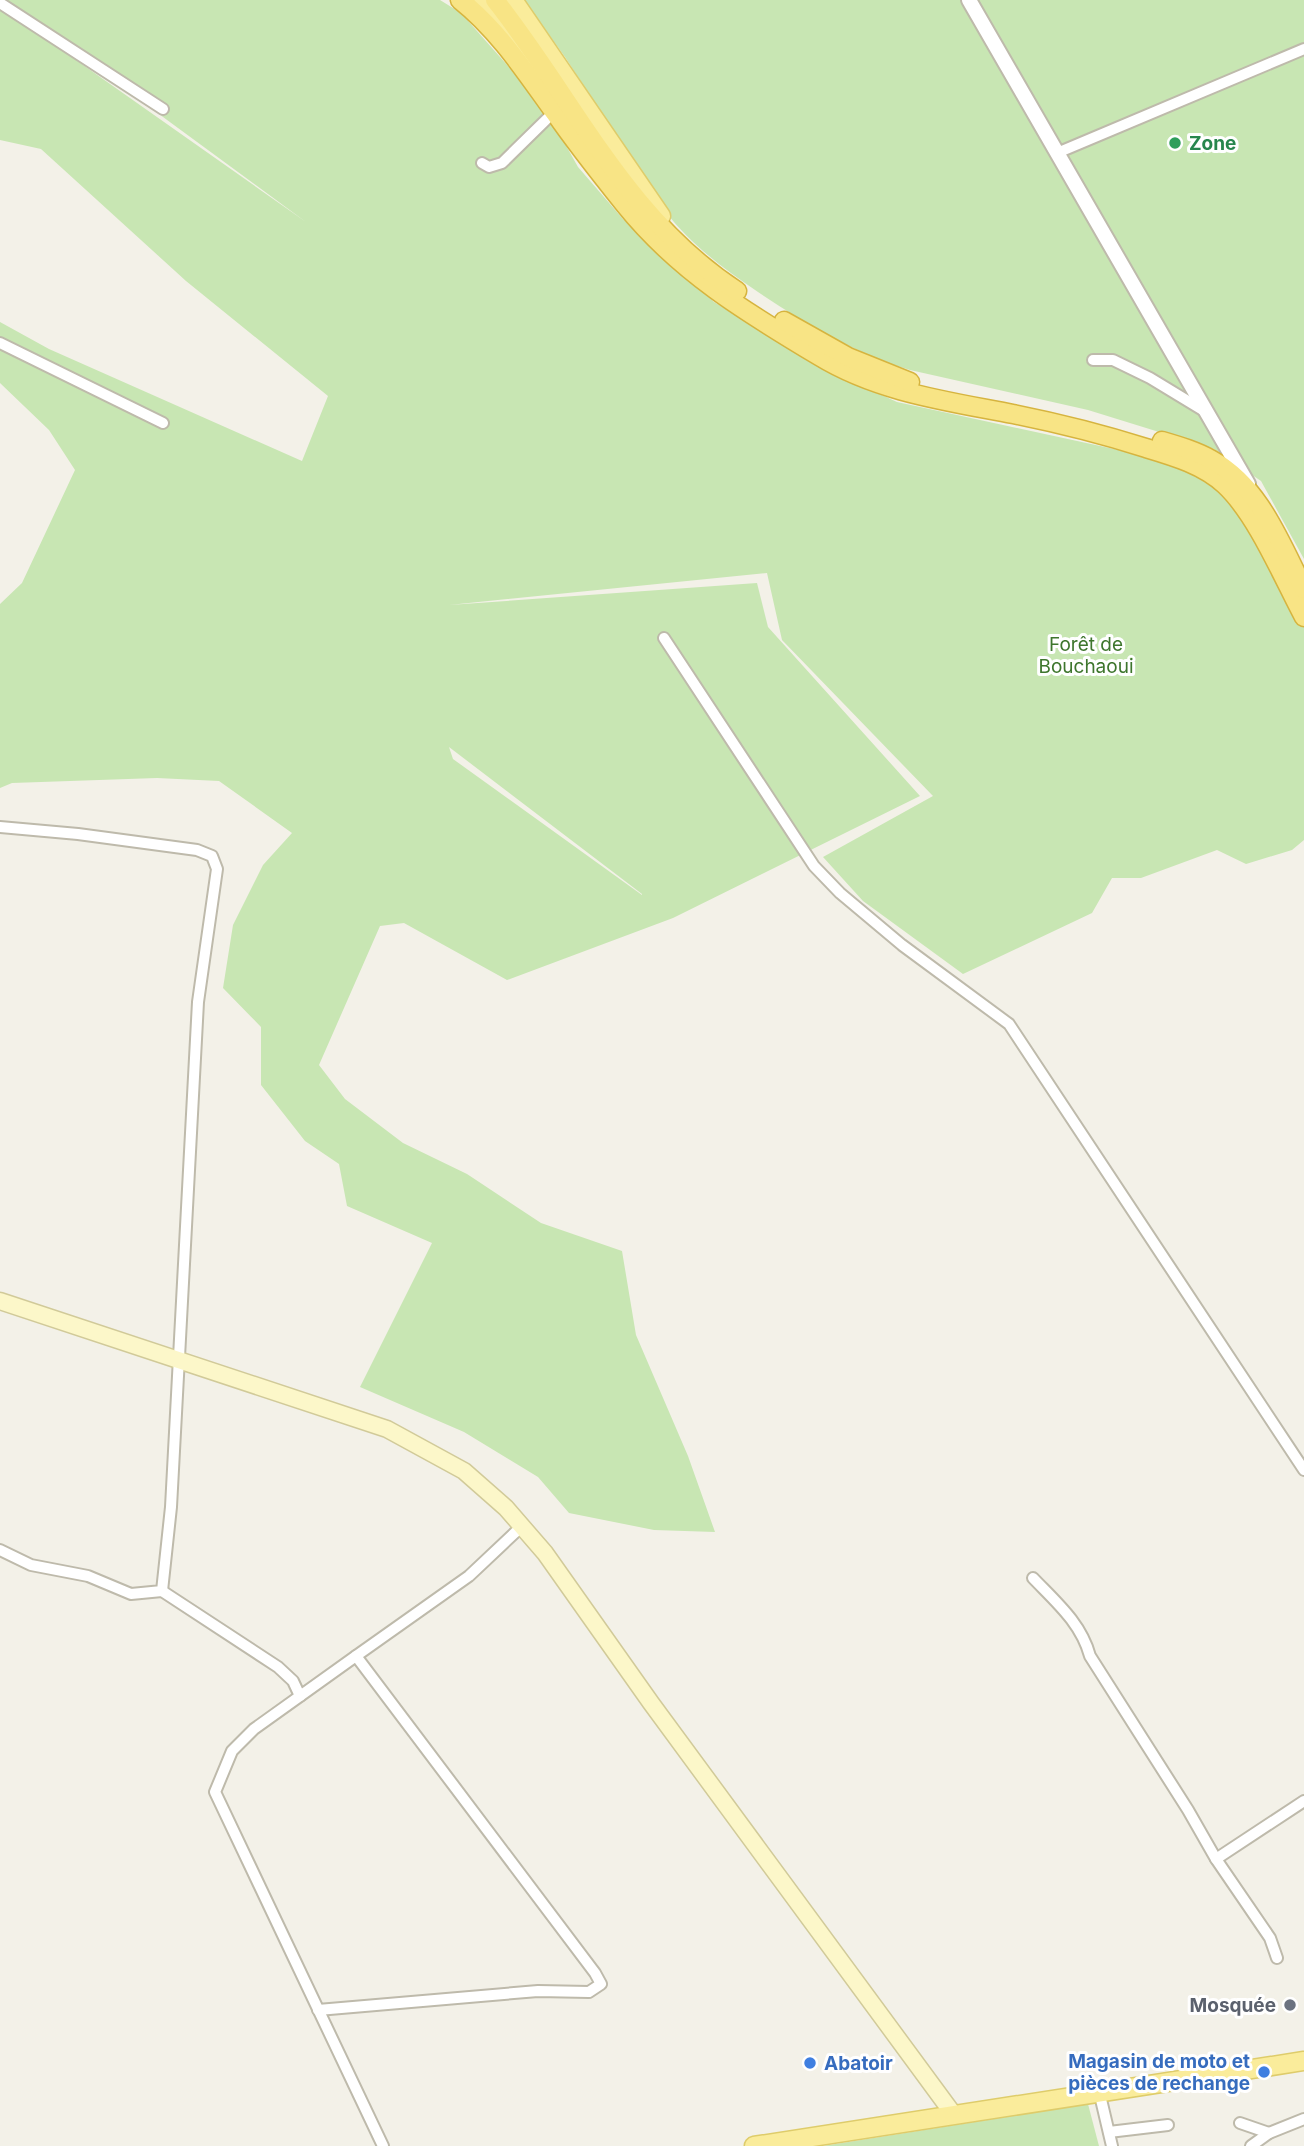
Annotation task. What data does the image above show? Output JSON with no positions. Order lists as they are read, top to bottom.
{
  "parks": ["Forêt de Bouchaoui"],
  "places": [
    "Zone",
    "Mosquée",
    "Abatoir",
    "Magasin de moto et pièces de rechange"
  ]
}
